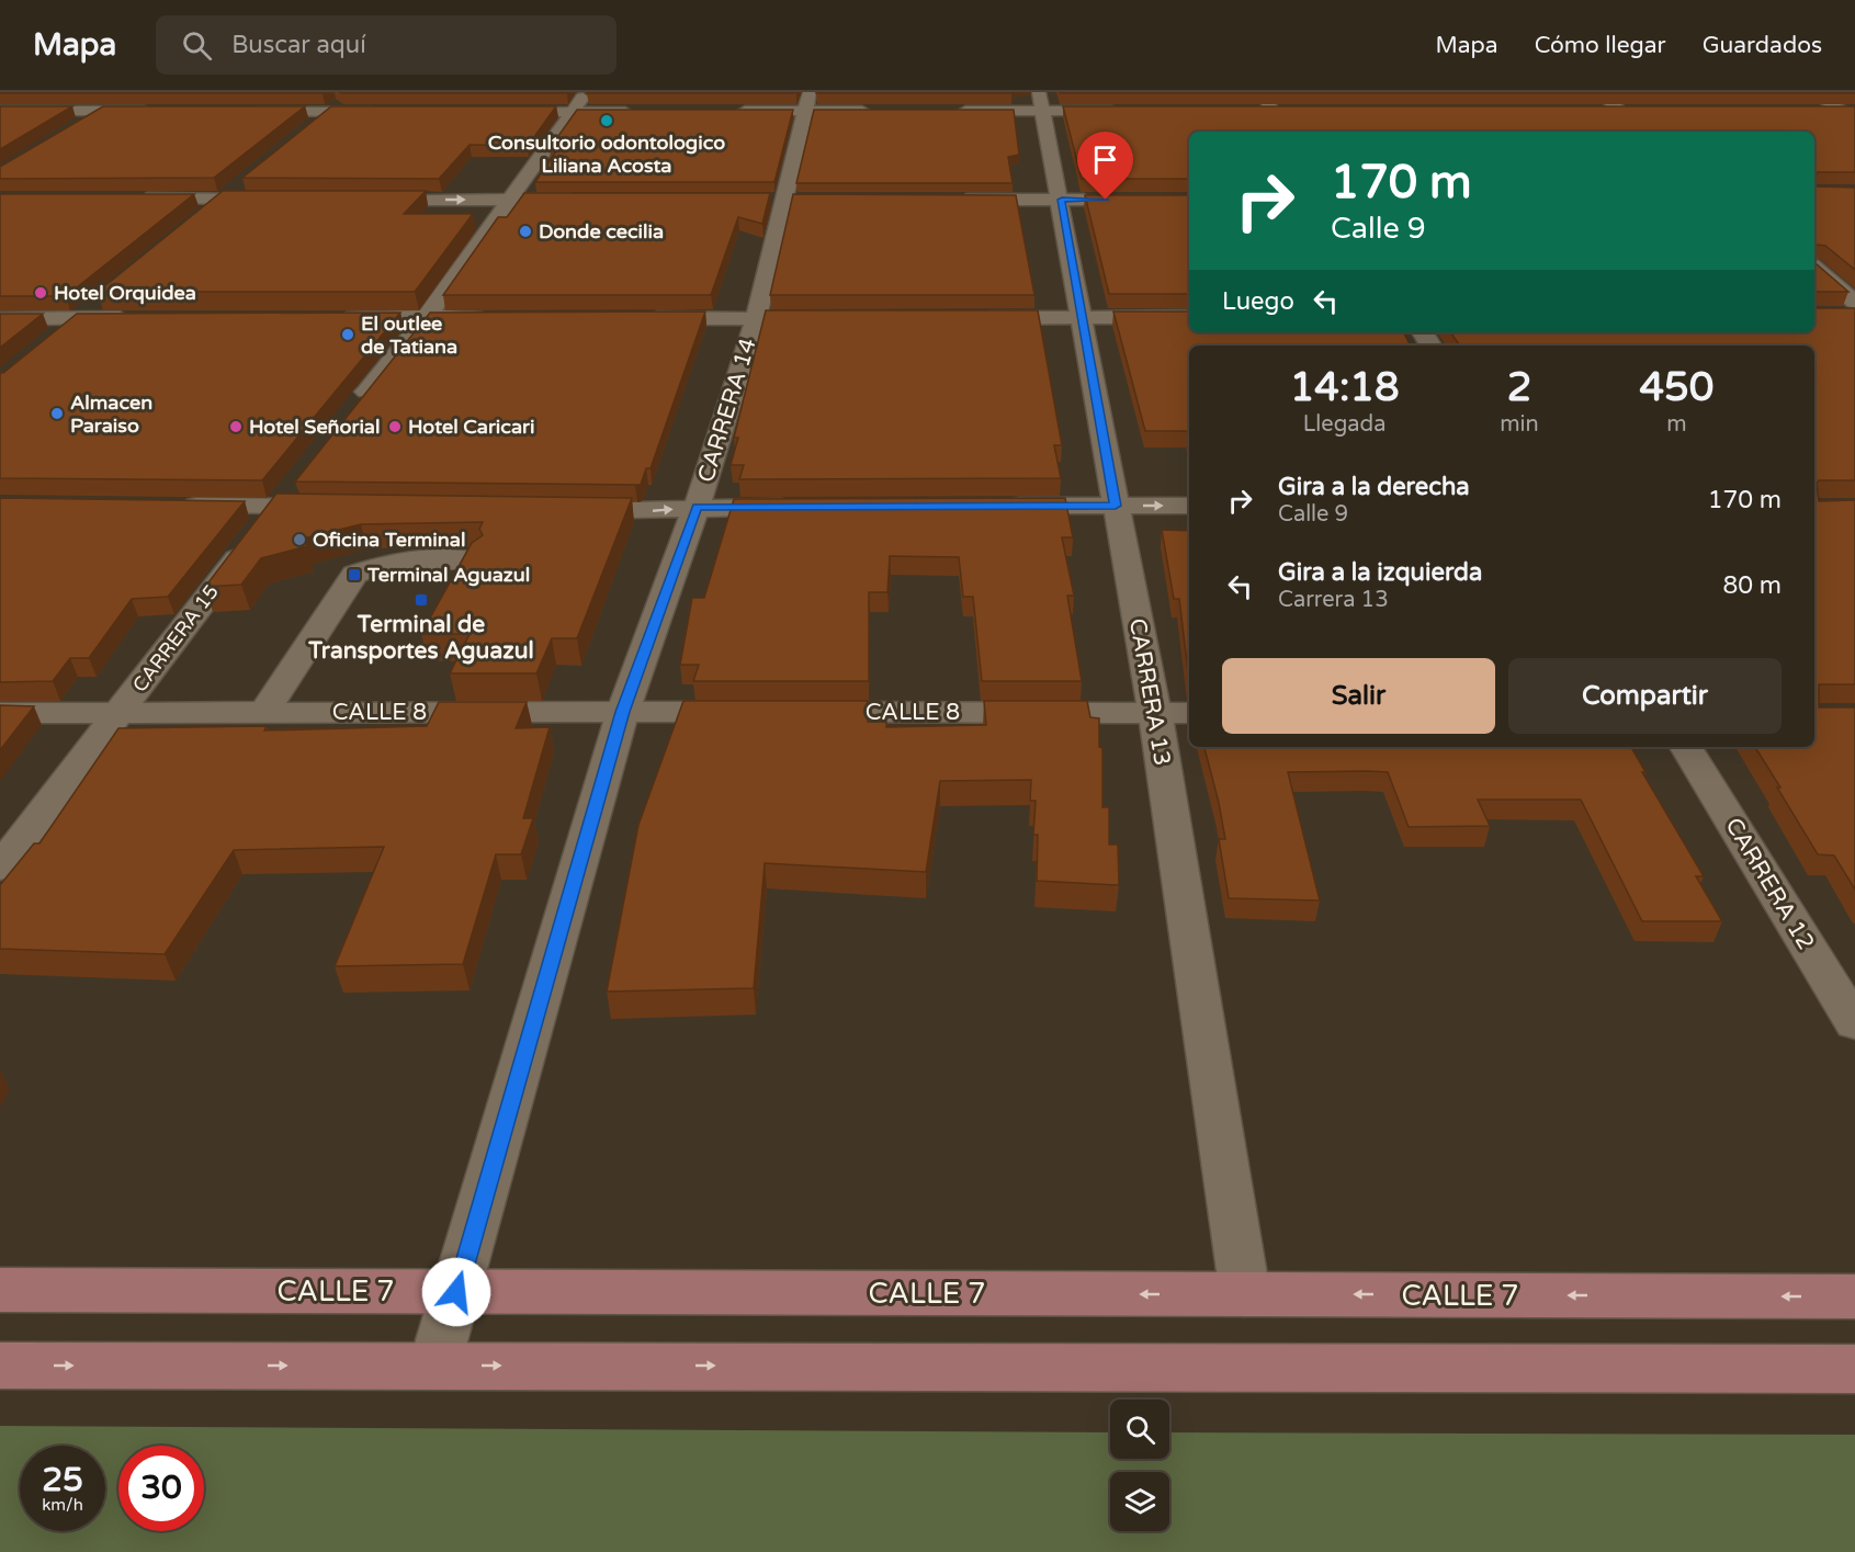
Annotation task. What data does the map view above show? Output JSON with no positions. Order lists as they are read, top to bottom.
{
  "streets": {
    "main road": ["CALLE 7"],
    "street": [
      "CARRERA 14",
      "CARRERA 15",
      "CARRERA 13",
      "CALLE 8",
      "CARRERA 12"
    ]
  },
  "crossings": [
    ["CARRERA 14", "CALLE 8"],
    ["CARRERA 14", "CALLE 7"],
    ["CARRERA 15", "CALLE 8"],
    ["CARRERA 13", "CALLE 8"],
    ["CARRERA 13", "CALLE 7"]
  ],
  "places": {
    "other": [
      "Consultorio odontologico Liliana Acosta",
      "Donde cecilia",
      "Hotel Orquidea",
      "El outlee de Tatiana",
      "Almacen Paraiso",
      "Hotel Señorial",
      "Hotel Caricari",
      "Oficina Terminal"
    ],
    "transit": ["Terminal Aguazul", "Terminal de Transportes Aguazul"]
  },
  "page": {
    "header": "Mapa",
    "search": "Buscar aquí",
    "nav": ["Mapa", "Cómo llegar", "Guardados"],
    "turn": ["170 m", "Calle 9"],
    "then": "Luego",
    "eta": [
      "14:18",
      "Llegada",
      "2",
      "min",
      "450",
      "m"
    ],
    "list": [
      {
        "name": "Gira a la derecha",
        "note": "Calle 9",
        "value": "170 m"
      },
      {
        "name": "Gira a la izquierda",
        "note": "Carrera 13",
        "value": "80 m"
      }
    ],
    "buttons": ["Salir", "Compartir"],
    "speed": "25 km/h",
    "limit": "30"
  }
}
